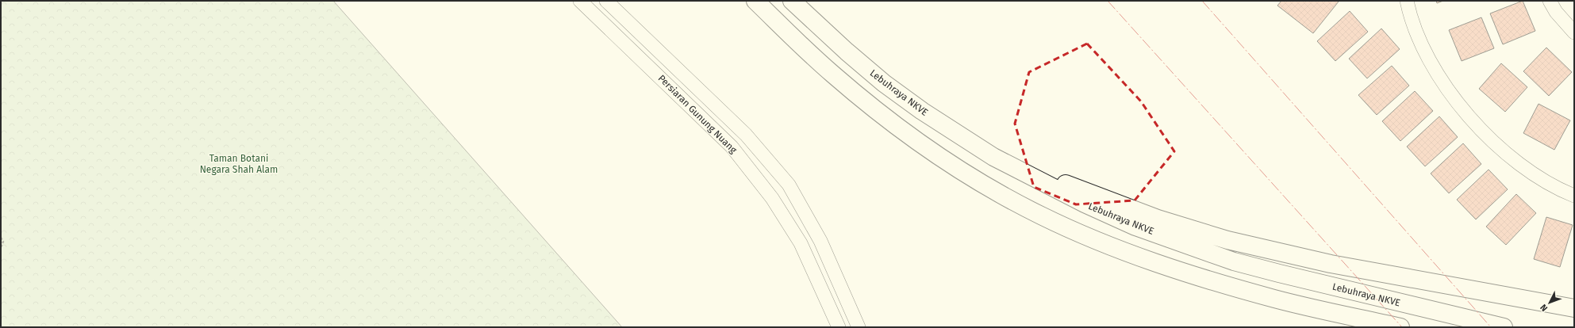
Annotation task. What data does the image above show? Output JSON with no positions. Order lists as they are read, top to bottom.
{
  "streets": {
    "highway": ["Lebuhraya NKVE"],
    "street": ["Persiaran Gunung Nuang"]
  },
  "parks": ["Taman Botani Negara Shah Alam"],
  "north": "bottom left"
}
